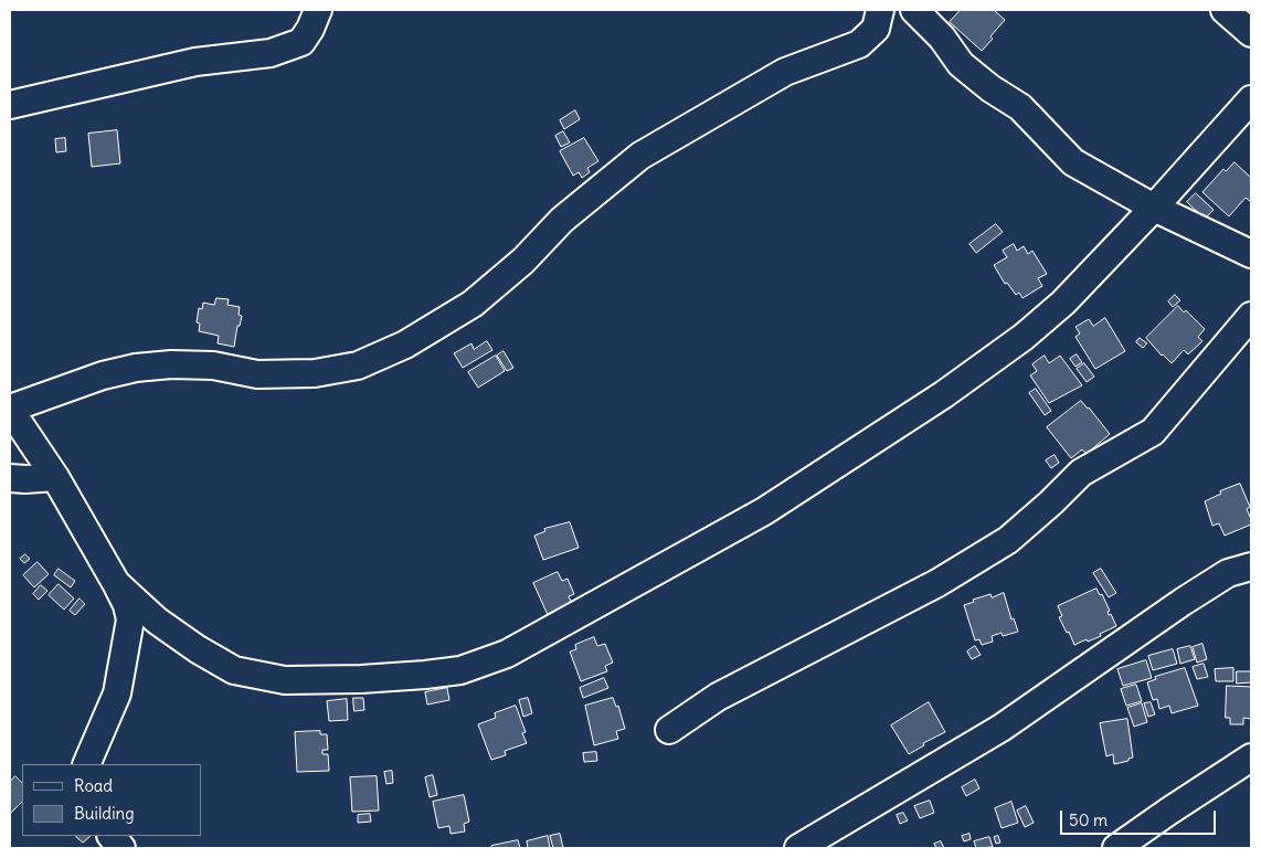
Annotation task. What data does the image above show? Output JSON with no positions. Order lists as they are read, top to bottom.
{
  "legend": ["Road", "Building"],
  "scale_bar": "50 m"
}
